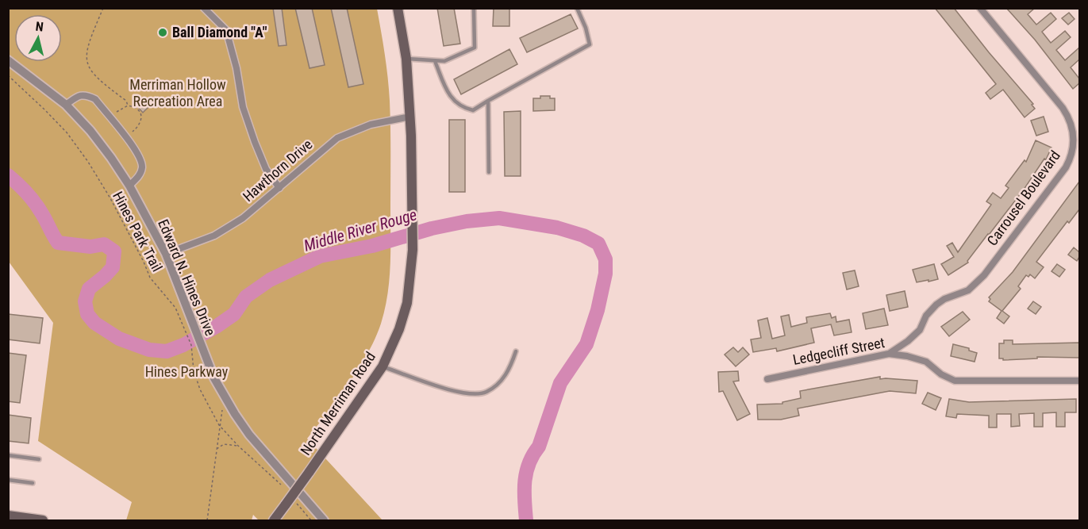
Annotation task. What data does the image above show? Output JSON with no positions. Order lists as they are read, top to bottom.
{
  "streets": {
    "main road": ["North Merriman Road"],
    "street": [
      "Hawthorn Drive",
      "Carrousel Boulevard",
      "Edward N. Hines Drive",
      "Ledgecliff Street"
    ],
    "path": ["Hines Park Trail"]
  },
  "crossings": [
    ["Hawthorn Drive", "Edward N. Hines Drive"],
    ["Hawthorn Drive", "North Merriman Road"],
    ["Carrousel Boulevard", "Ledgecliff Street"]
  ],
  "water": ["Middle River Rouge"],
  "parks": ["Merriman Hollow Recreation Area", "Hines Parkway"],
  "places": ["Ball Diamond \"A\""],
  "north": "top"
}
